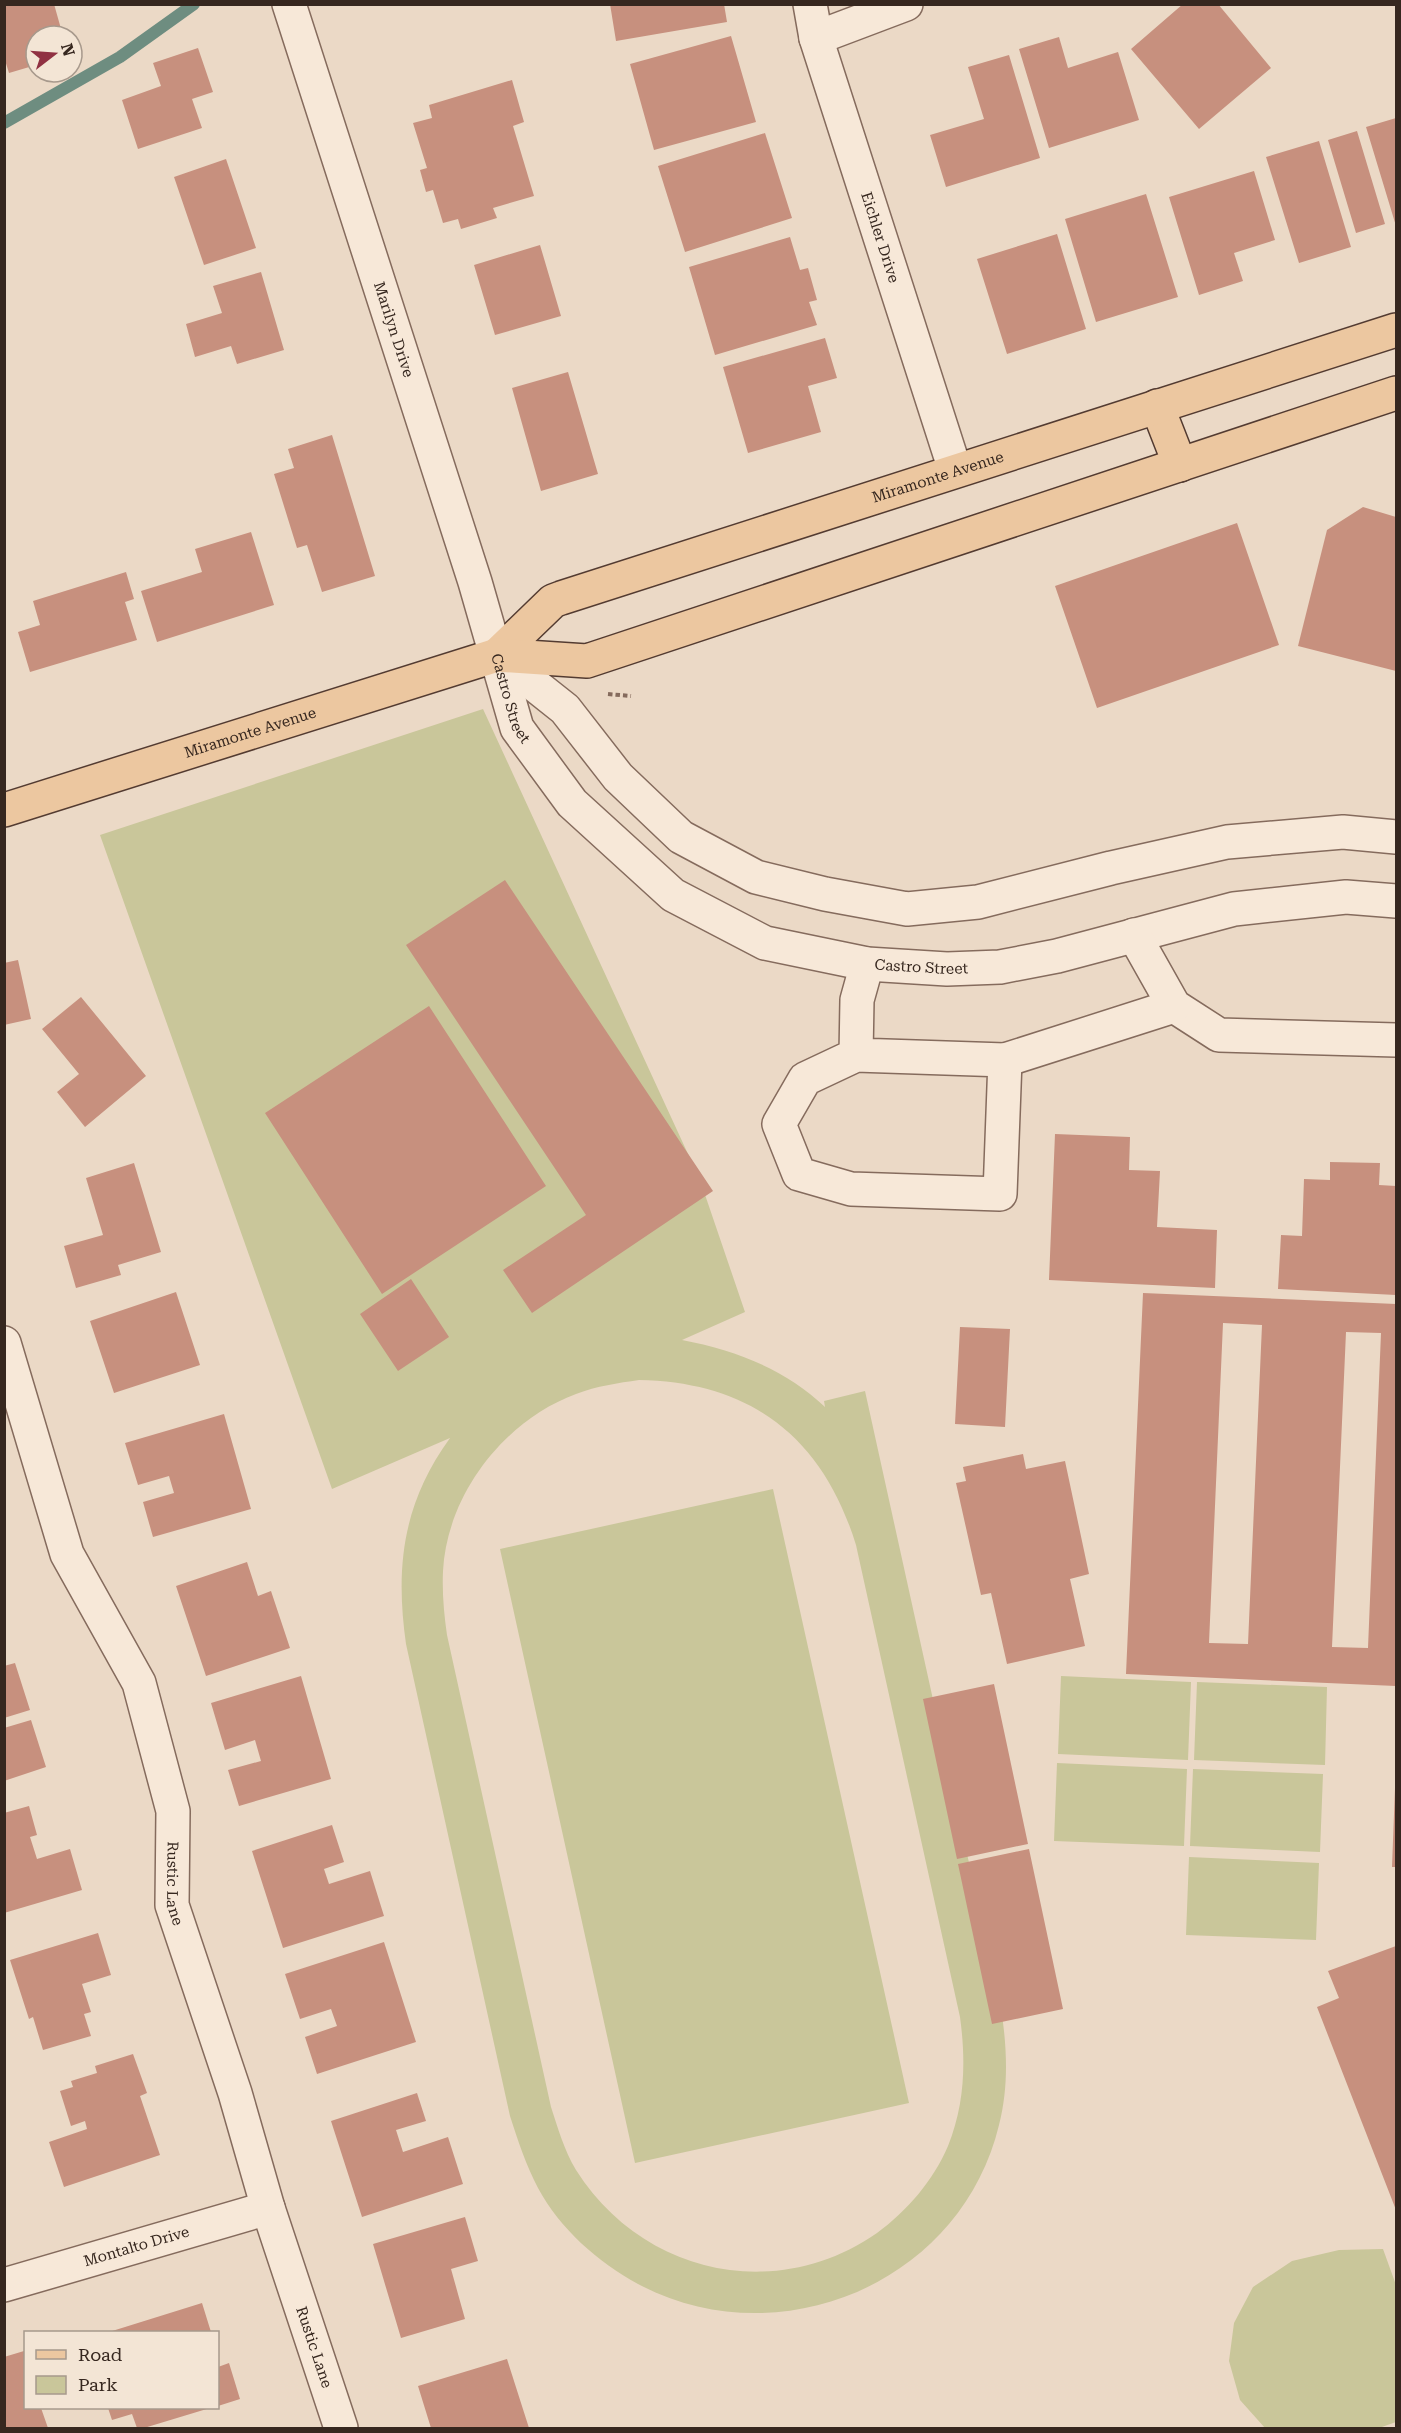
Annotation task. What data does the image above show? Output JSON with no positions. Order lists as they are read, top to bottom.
{
  "streets": {
    "main road": ["Miramonte Avenue"],
    "street": [
      "Eichler Drive",
      "Marilyn Drive",
      "Castro Street",
      "Rustic Lane",
      "Montalto Drive"
    ]
  },
  "crossings": [
    ["Eichler Drive", "Miramonte Avenue"],
    ["Marilyn Drive", "Miramonte Avenue"],
    ["Marilyn Drive", "Castro Street"],
    ["Miramonte Avenue", "Castro Street"],
    ["Rustic Lane", "Montalto Drive"]
  ],
  "legend": ["Road", "Park"],
  "north": "right"
}
